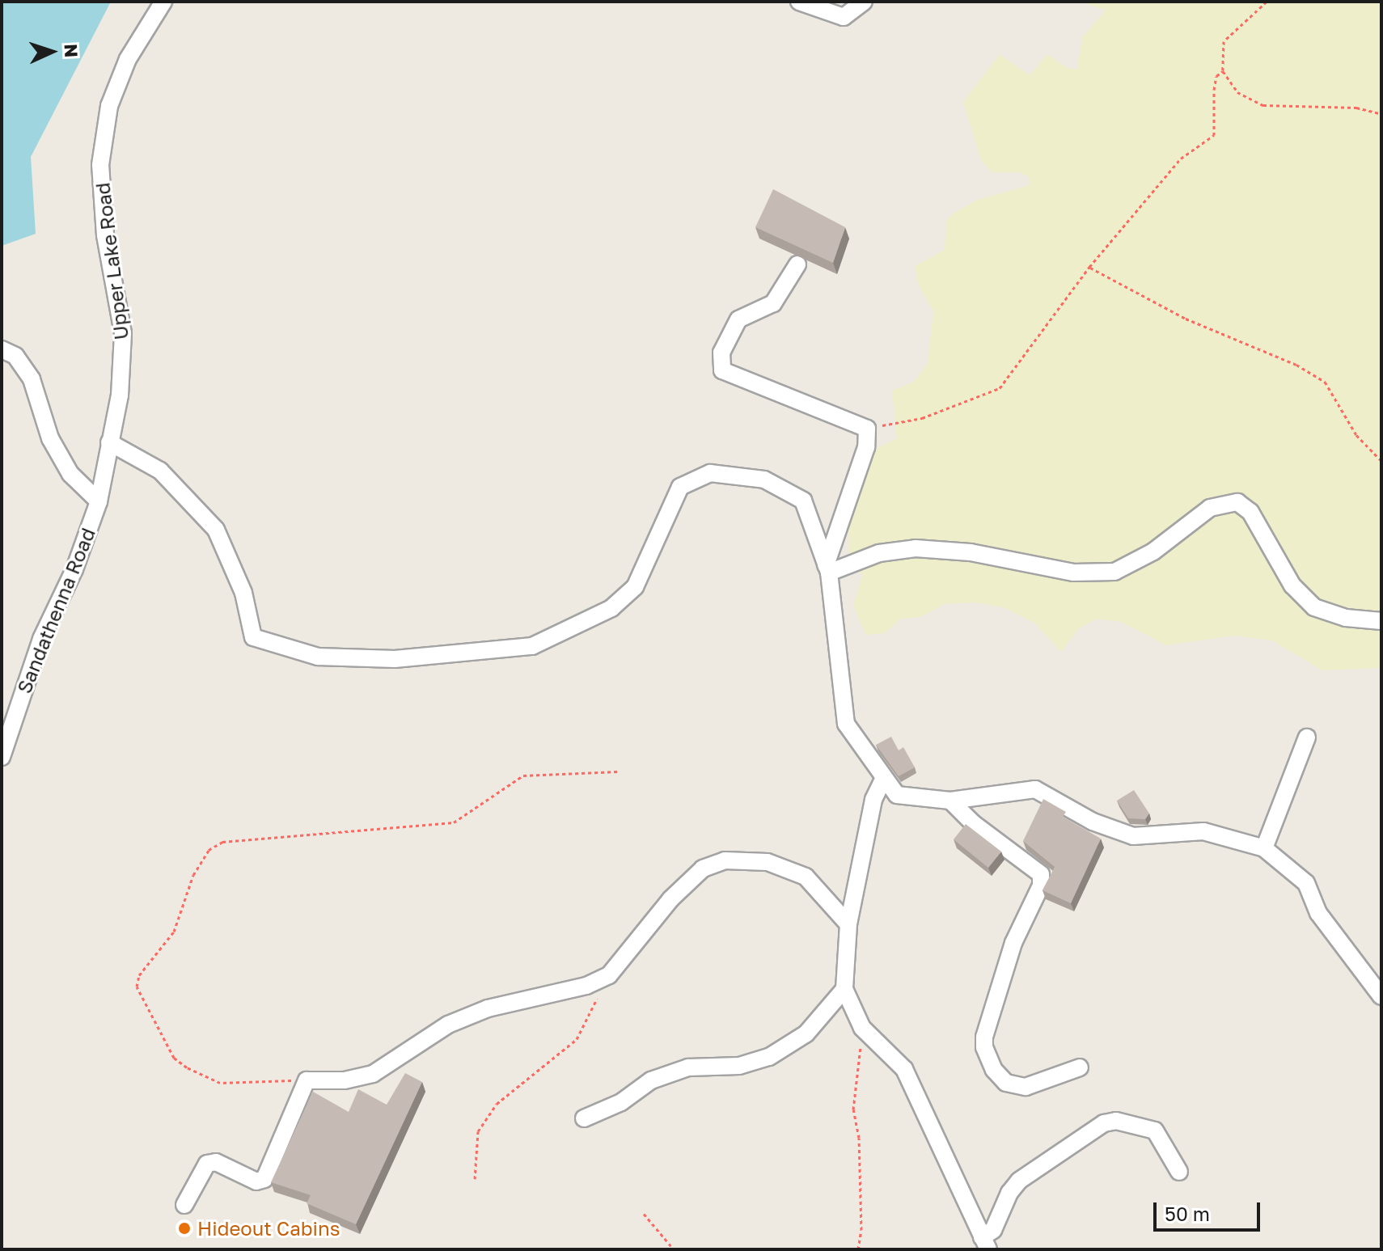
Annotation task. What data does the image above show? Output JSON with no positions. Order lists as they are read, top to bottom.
{
  "streets": {
    "street": ["Upper Lake Road", "Sandathenna Road"]
  },
  "crossings": [
    ["Upper Lake Road", "Sandathenna Road"]
  ],
  "places": ["Hideout Cabins"],
  "scale_bar": "50 m",
  "north": "right"
}
